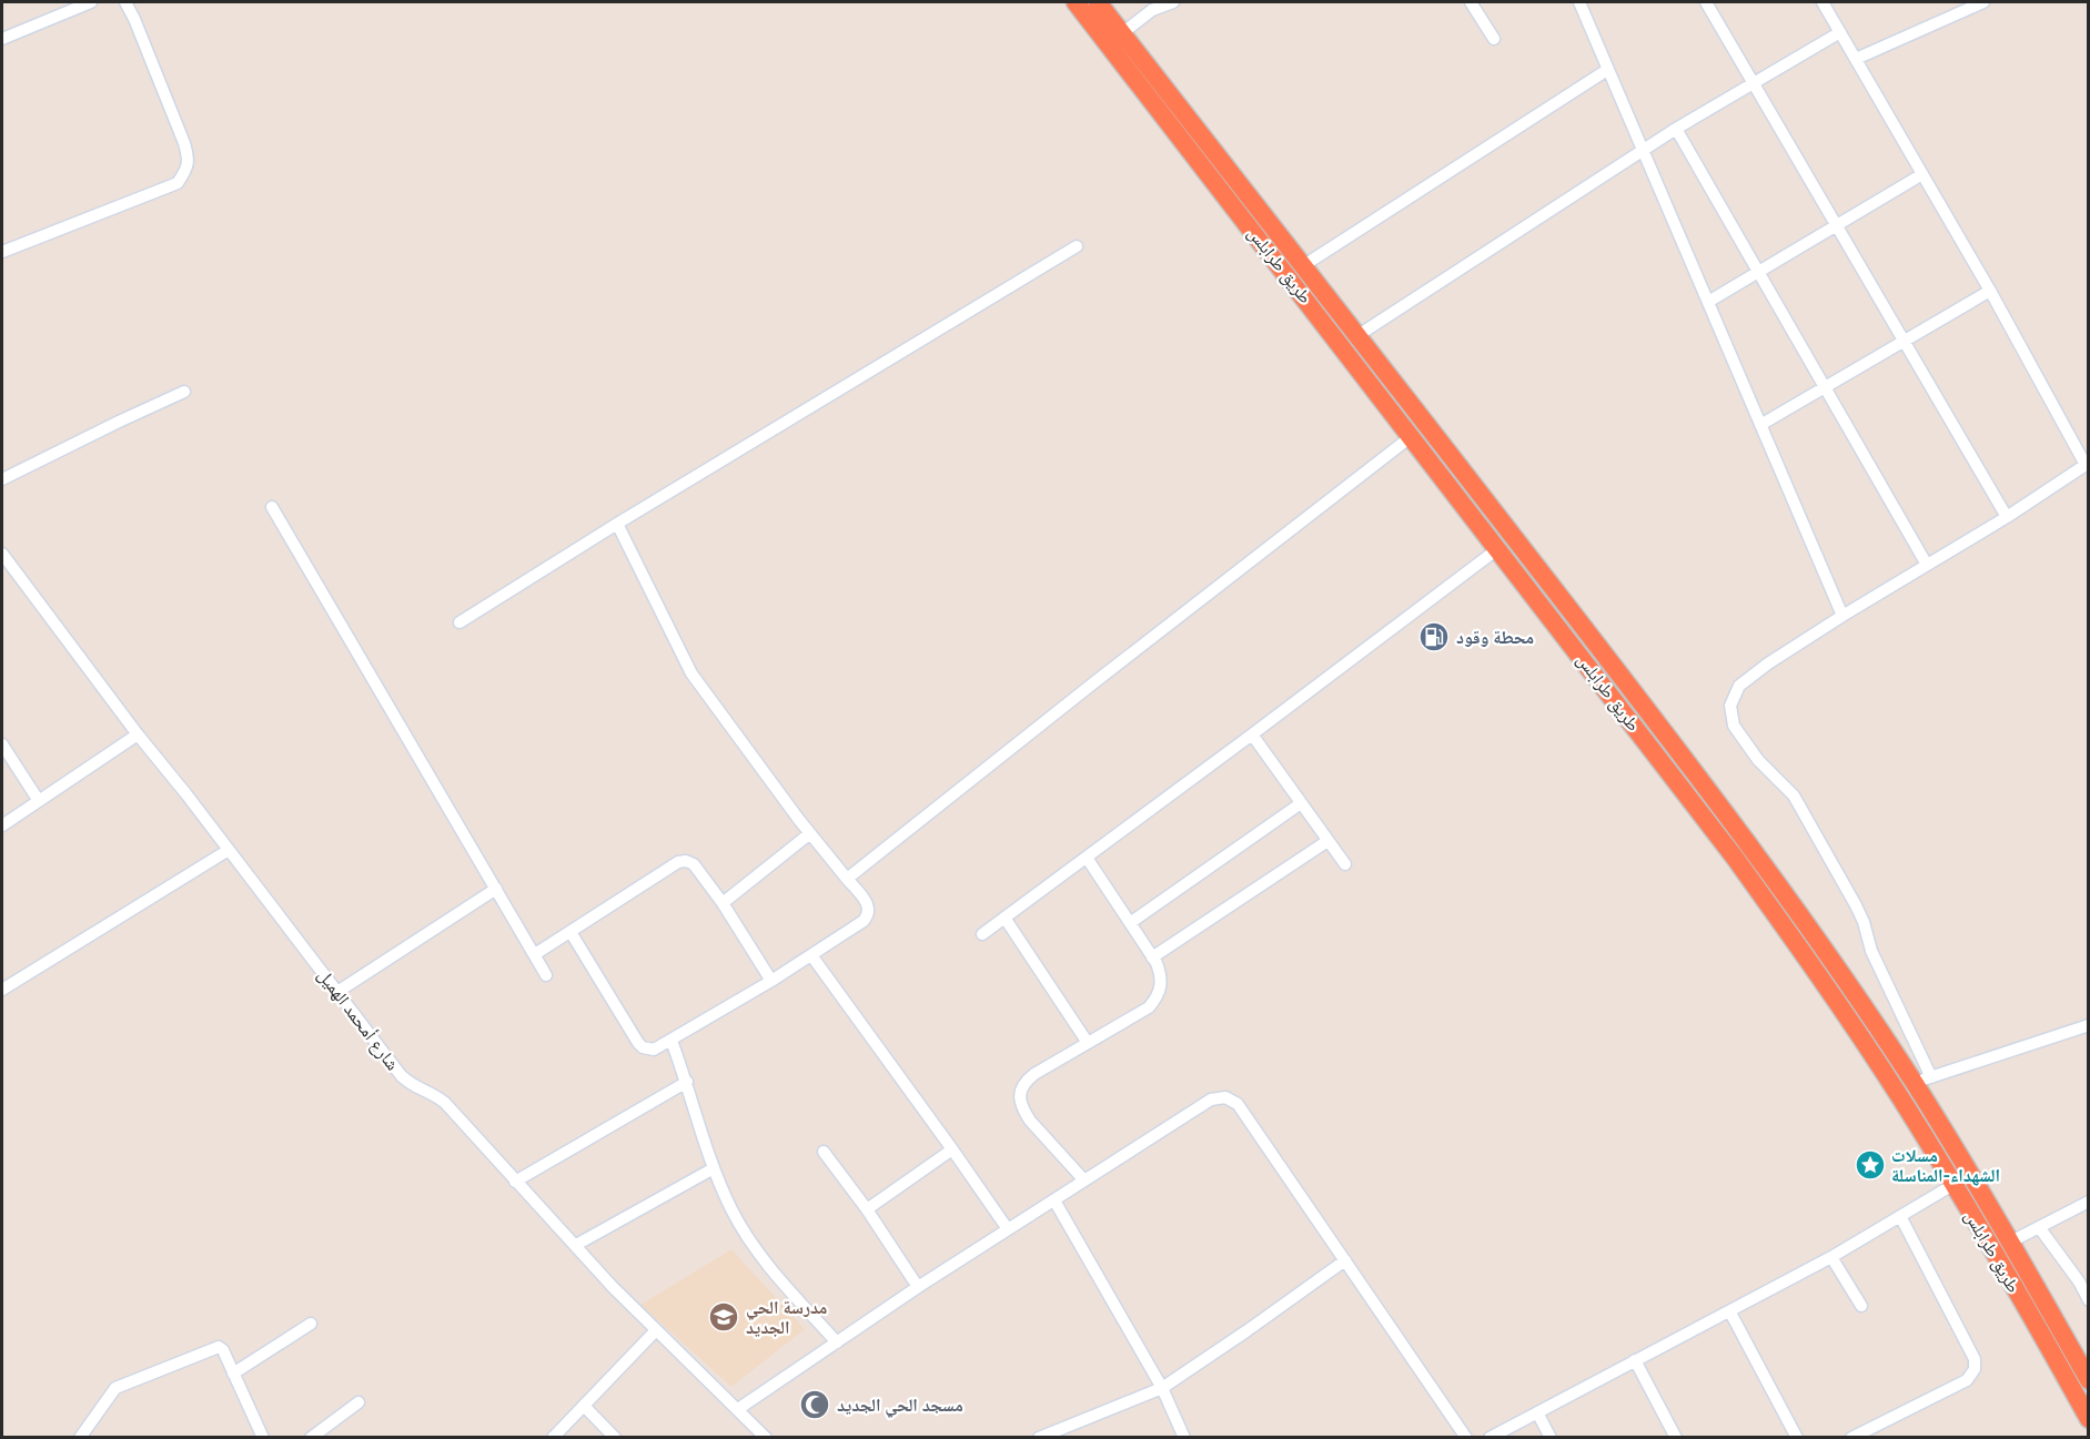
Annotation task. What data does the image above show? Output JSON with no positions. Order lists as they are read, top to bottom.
{
  "streets": {
    "highway": ["طريق طرابلس"],
    "street": ["شارع أمحمد الهميل"]
  },
  "places": {
    "fuel station": ["محطة وقود"],
    "place": ["مسلات الشهداء-المناسلة"],
    "school or university": ["مدرسة الحي الجديد"],
    "mosque": ["مسجد الحي الجديد"]
  }
}
